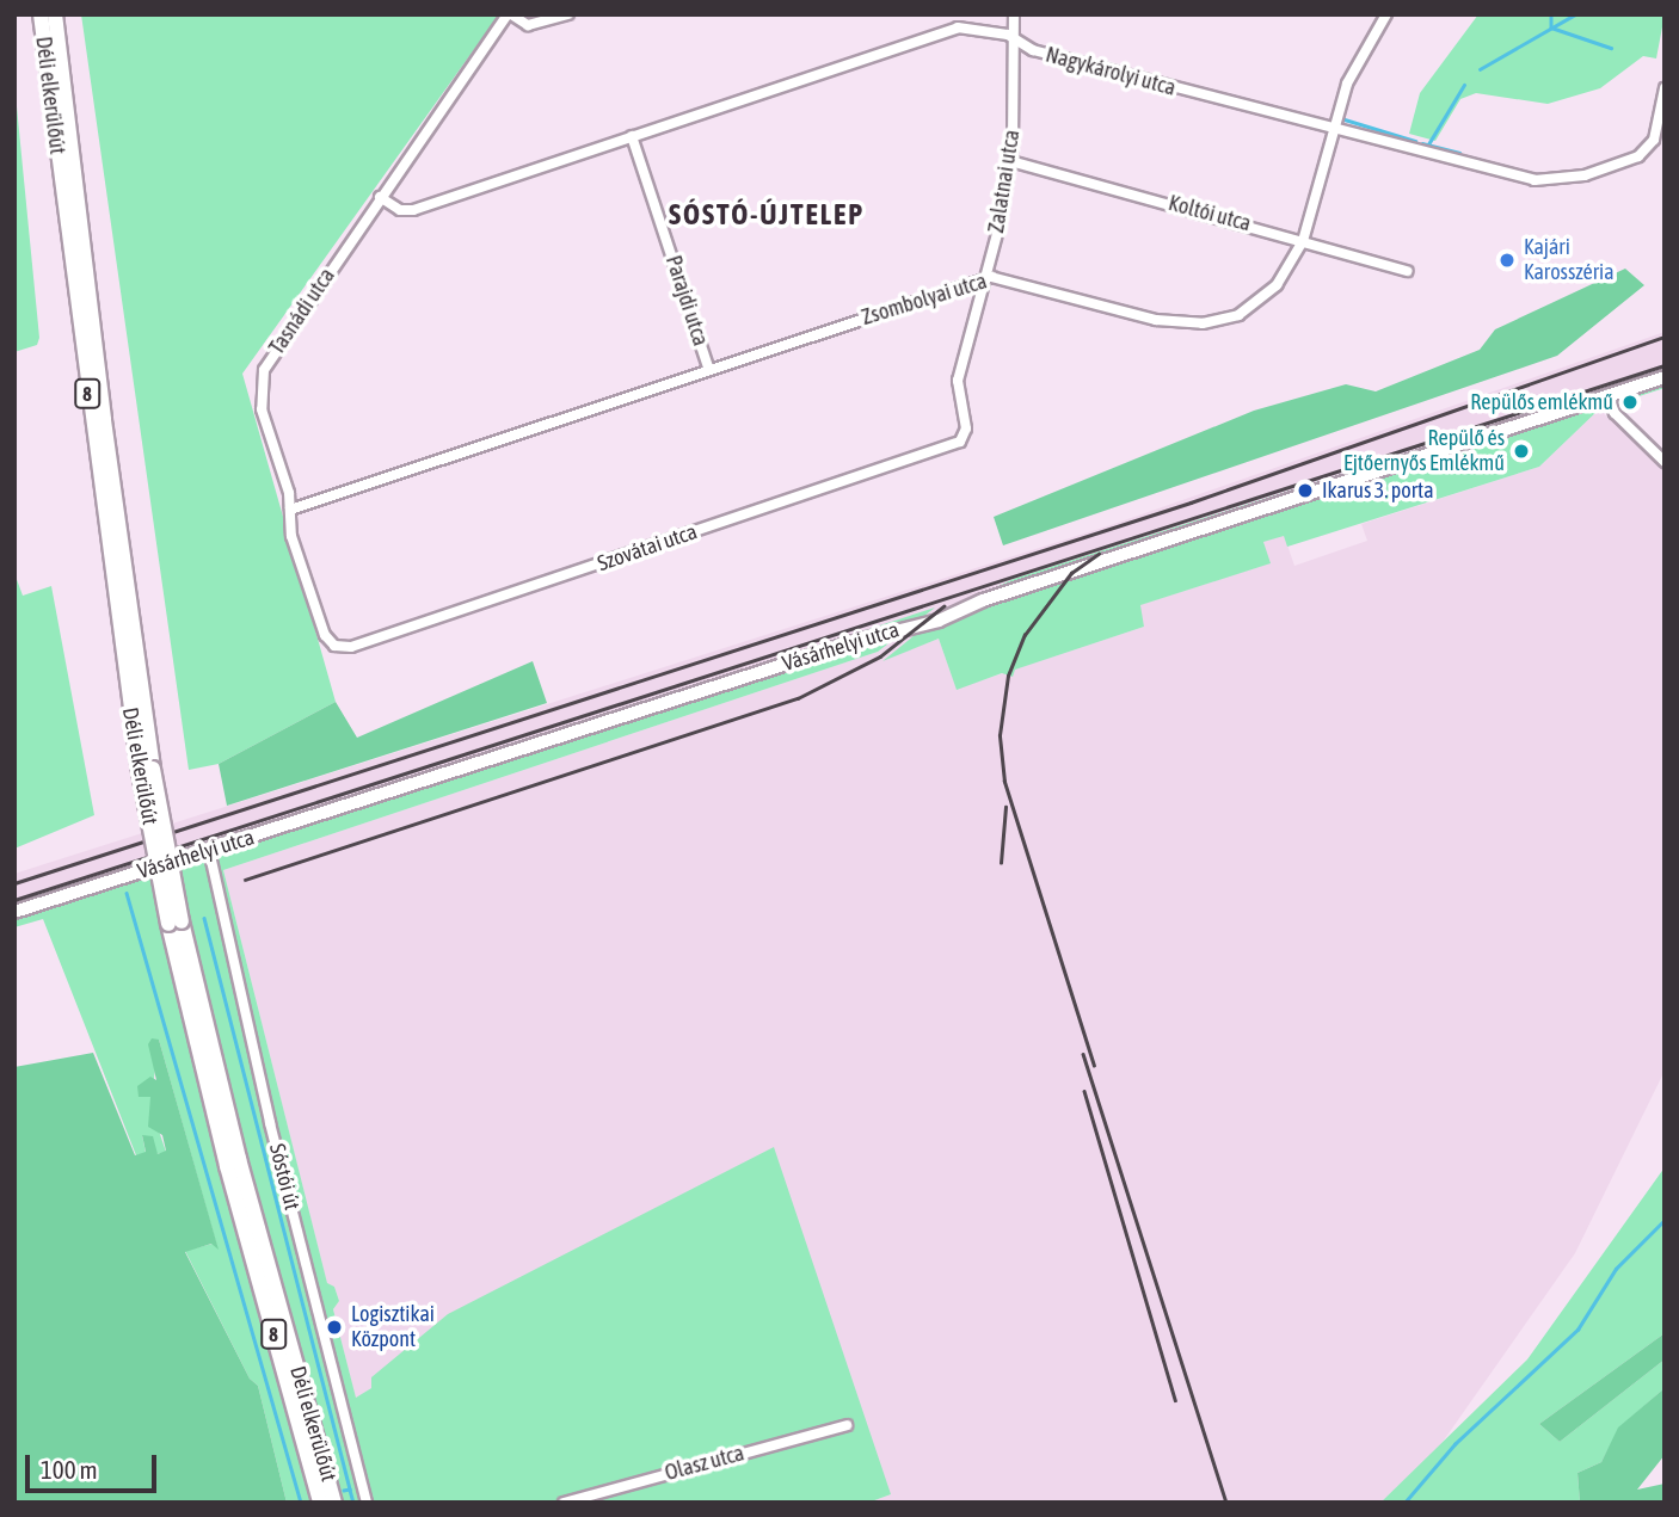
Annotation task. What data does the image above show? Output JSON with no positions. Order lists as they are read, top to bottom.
{
  "streets": {
    "main road": ["Déli elkerülőút", "8"],
    "street": [
      "Nagykárolyi utca",
      "Zalatnai utca",
      "Koltói utca",
      "Zsombolyai utca",
      "Parajdi utca",
      "Tasnádi utca",
      "Szovátai utca",
      "Vásárhelyi utca",
      "Sóstói út",
      "Olasz utca"
    ]
  },
  "crossings": [
    ["Nagykárolyi utca", "Zalatnai utca"],
    ["Nagykárolyi utca", "Zsombolyai utca"],
    ["Nagykárolyi utca", "Parajdi utca"],
    ["Nagykárolyi utca", "Tasnádi utca"],
    ["Zalatnai utca", "Koltói utca"],
    ["Zalatnai utca", "Zsombolyai utca"],
    ["Zalatnai utca", "Szovátai utca"],
    ["Koltói utca", "Zsombolyai utca"],
    ["Zsombolyai utca", "Parajdi utca"],
    ["Zsombolyai utca", "Tasnádi utca"],
    ["Tasnádi utca", "Szovátai utca"],
    ["Vásárhelyi utca", "Sóstói út"]
  ],
  "districts": ["SÓSTÓ-ÚJTELEP"],
  "places": [
    "Kajári Karosszéria",
    "Repülős emlékmű",
    "Repülő és Ejtőernyős Emlékmű",
    "Ikarus 3. porta",
    "Logisztikai Központ"
  ],
  "scale_bar": "100 m"
}
